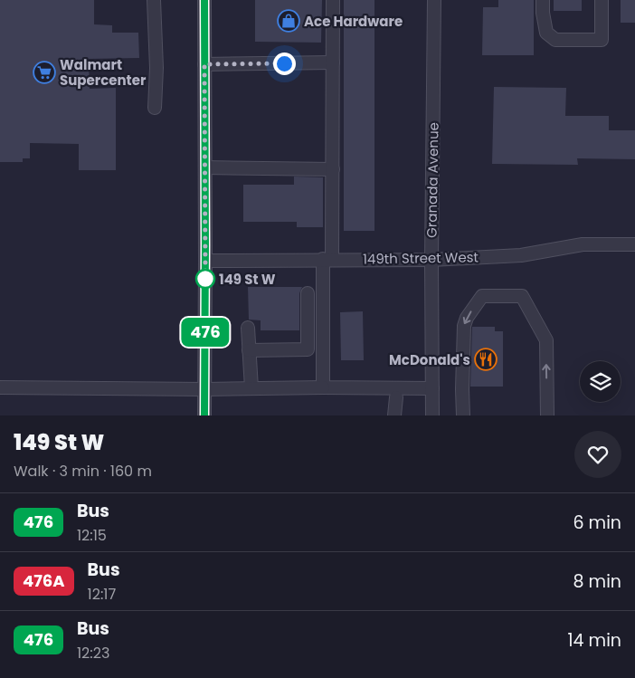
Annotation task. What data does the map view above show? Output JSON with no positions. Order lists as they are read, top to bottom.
{
  "streets": {
    "street": ["Granada Avenue", "149th Street West"]
  },
  "crossings": [
    ["Granada Avenue", "149th Street West"]
  ],
  "places": {
    "shop": ["Ace Hardware"],
    "supermarket": ["Walmart Supercenter"],
    "other": ["149 St W"],
    "restaurant": ["McDonald's"]
  },
  "lines": ["bus line 476"],
  "page": {
    "on_map": "476",
    "heading": ["149 St W", "Walk · 3 min · 160 m"],
    "list": [
      {
        "mark": "476",
        "name": "Bus",
        "note": "12:15",
        "value": "6 min"
      },
      {
        "mark": "476A",
        "name": "Bus",
        "note": "12:17",
        "value": "8 min"
      },
      {
        "mark": "476",
        "name": "Bus",
        "note": "12:23",
        "value": "14 min"
      }
    ]
  }
}
